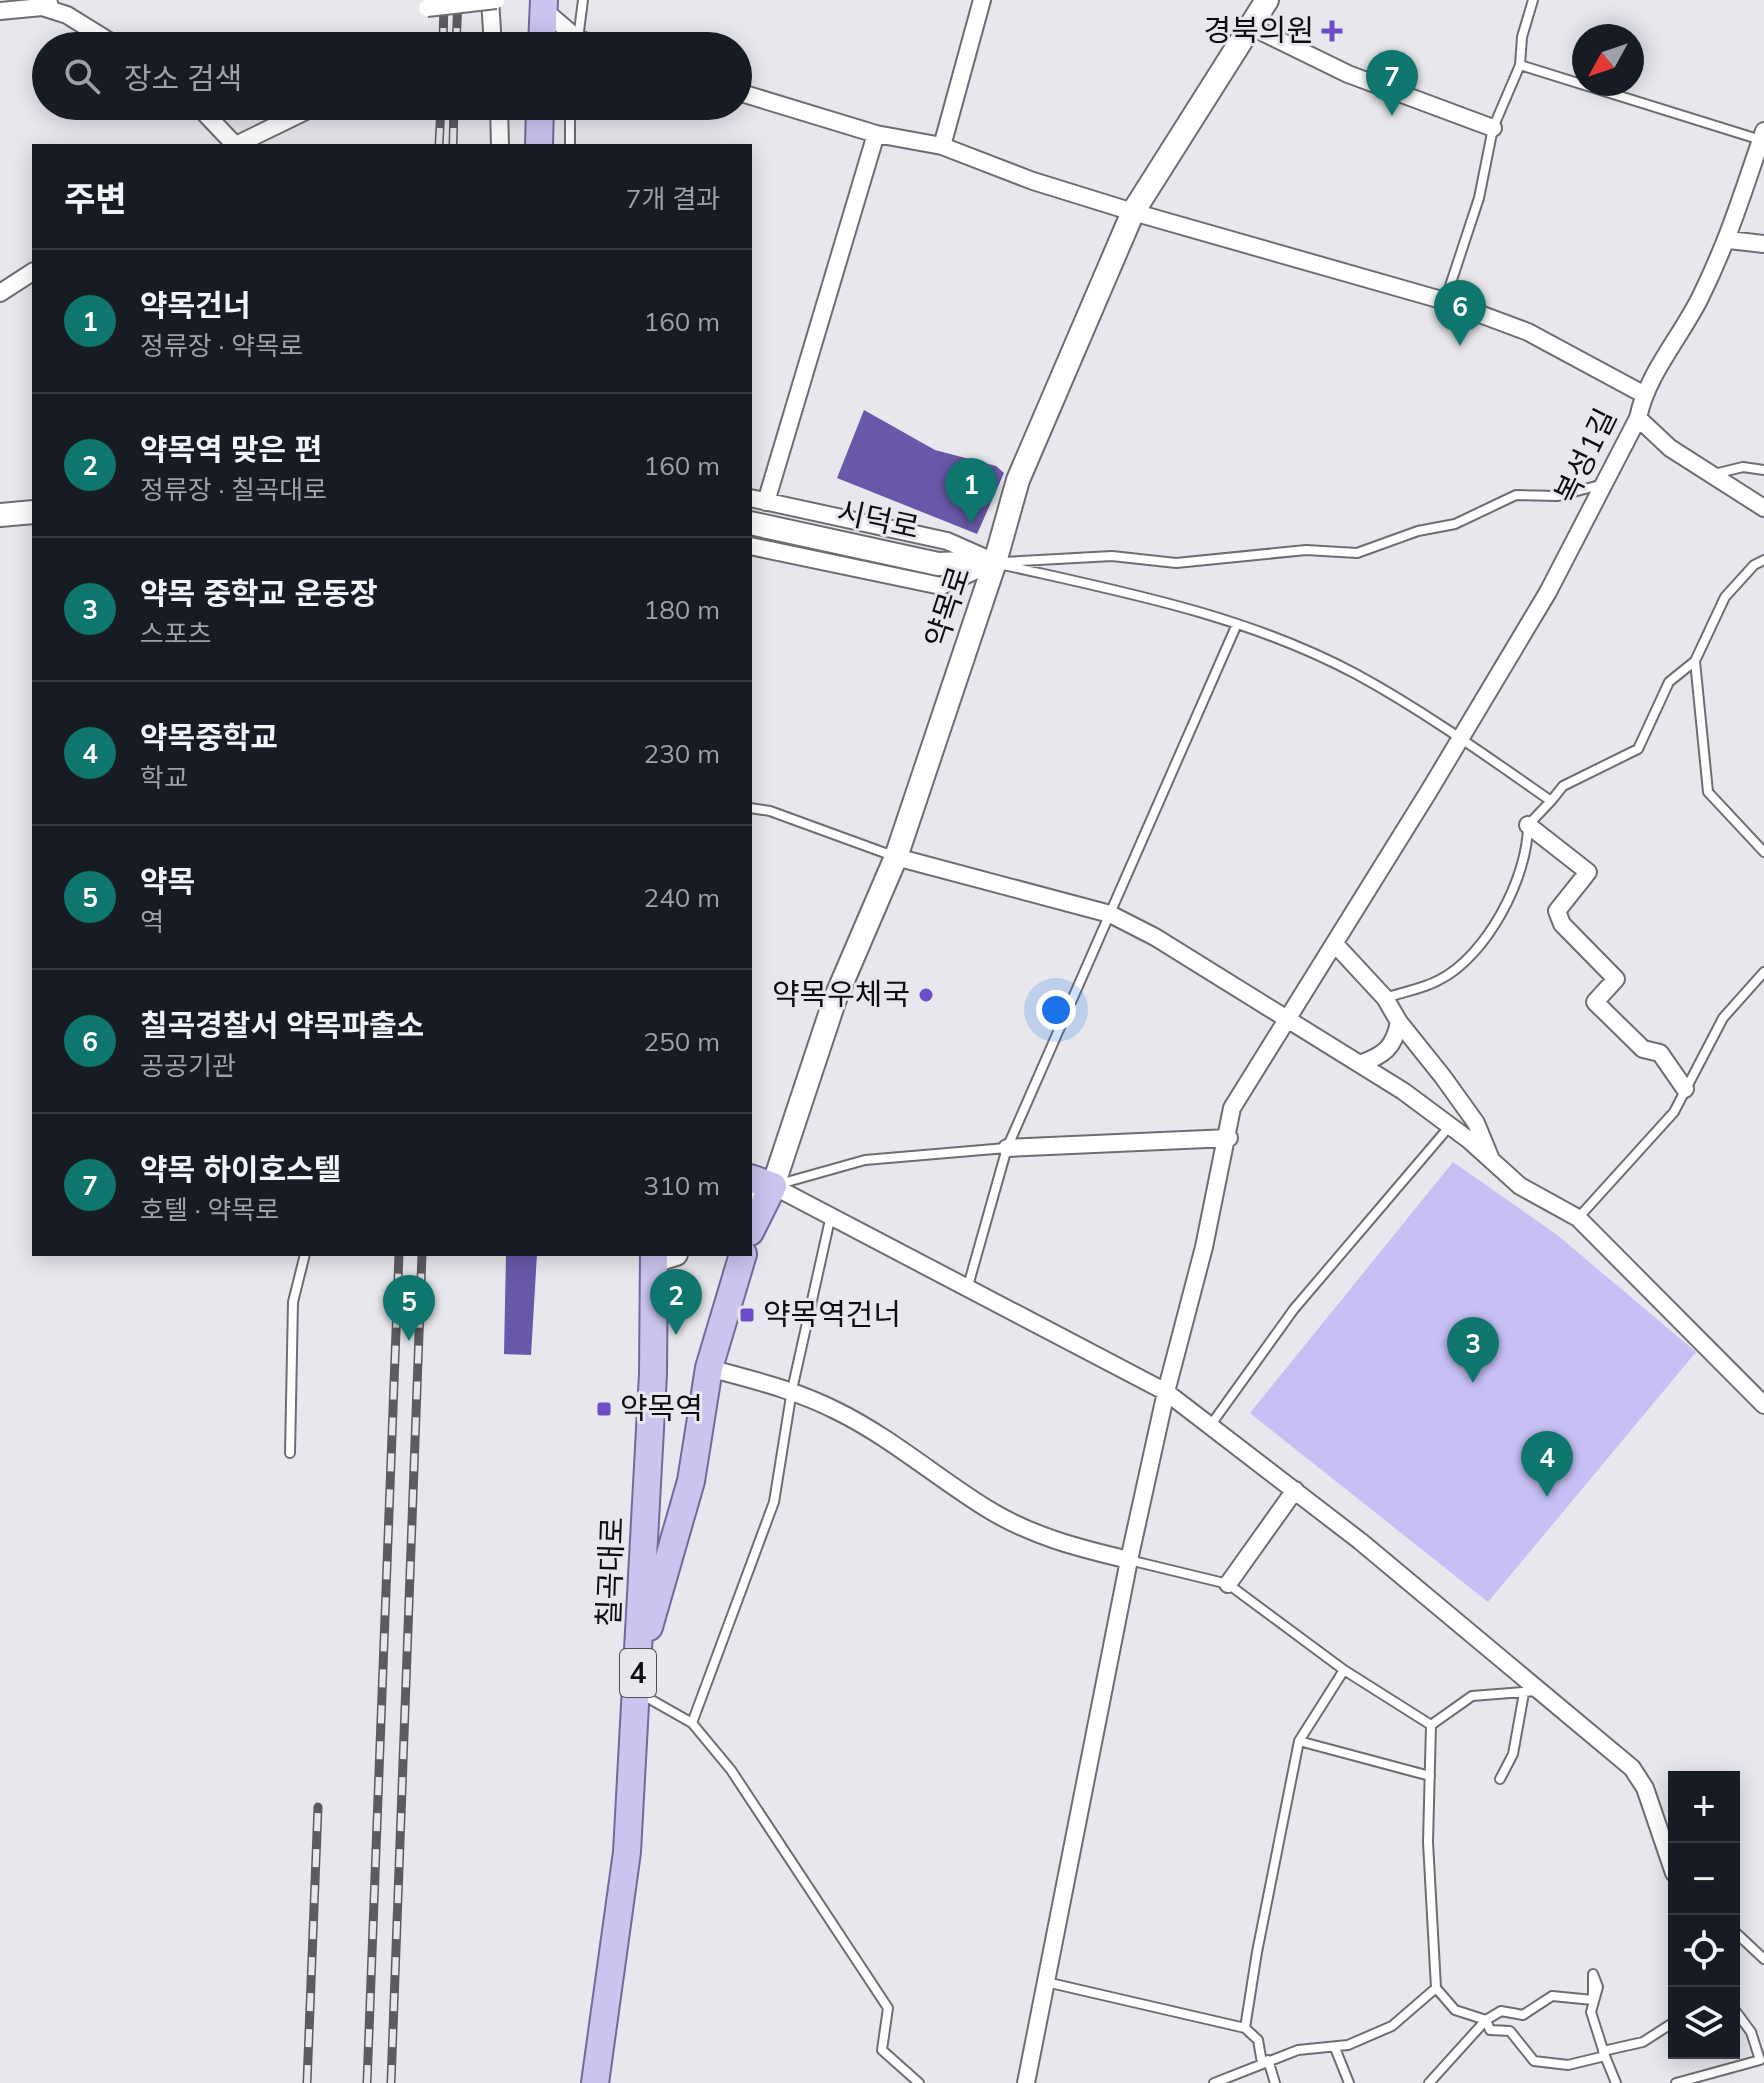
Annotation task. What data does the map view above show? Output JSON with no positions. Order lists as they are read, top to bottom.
{
  "streets": {
    "main road": ["칠곡대로", "4"],
    "street": ["복성1길", "시덕로", "약목로"]
  },
  "crossings": [
    ["시덕로", "약목로"]
  ],
  "places": {
    "health": ["경북의원"],
    "other": ["약목우체국"],
    "transit": ["약목역건너", "약목역"]
  },
  "north": "bottom left",
  "page": {
    "search": "장소 검색",
    "pins": [
      "7",
      "6",
      "1",
      "2",
      "5",
      "3",
      "4"
    ],
    "heading": ["주변", "7개 결과"],
    "list": [
      {
        "mark": "1",
        "name": "약목건너",
        "note": "정류장 · 약목로",
        "value": "160 m"
      },
      {
        "mark": "2",
        "name": "약목역 맞은 편",
        "note": "정류장 · 칠곡대로",
        "value": "160 m"
      },
      {
        "mark": "3",
        "name": "약목 중학교 운동장",
        "note": "스포츠",
        "value": "180 m"
      },
      {
        "mark": "4",
        "name": "약목중학교",
        "note": "학교",
        "value": "230 m"
      },
      {
        "mark": "5",
        "name": "약목",
        "note": "역",
        "value": "240 m"
      },
      {
        "mark": "6",
        "name": "칠곡경찰서 약목파출소",
        "note": "공공기관",
        "value": "250 m"
      },
      {
        "mark": "7",
        "name": "약목 하이호스텔",
        "note": "호텔 · 약목로",
        "value": "310 m"
      }
    ],
    "map_buttons": ["+", "−"]
  }
}
